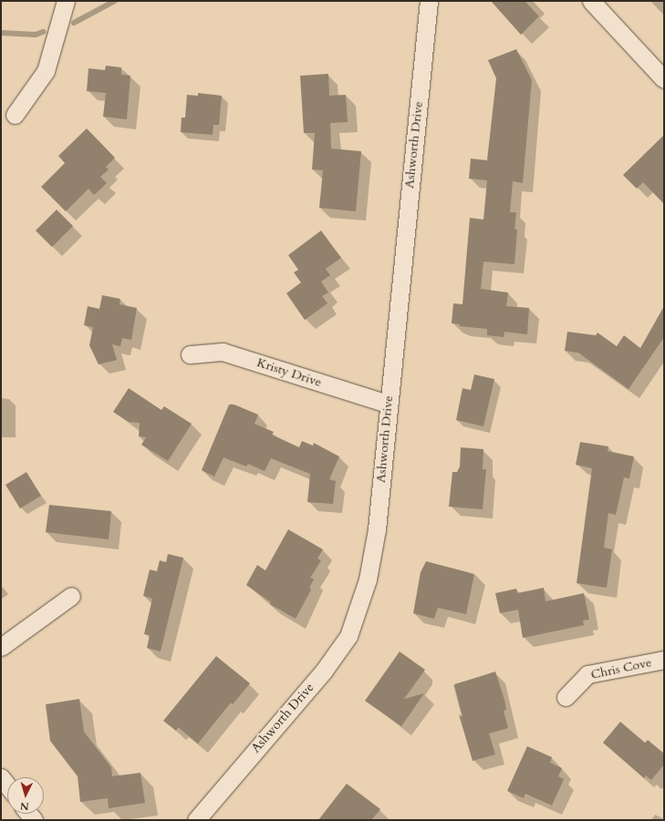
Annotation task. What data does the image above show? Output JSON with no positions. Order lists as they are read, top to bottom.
{
  "streets": {
    "street": ["Ashworth Drive", "Kristy Drive", "Chris Cove"]
  },
  "crossings": [
    ["Ashworth Drive", "Kristy Drive"]
  ],
  "north": "bottom"
}
